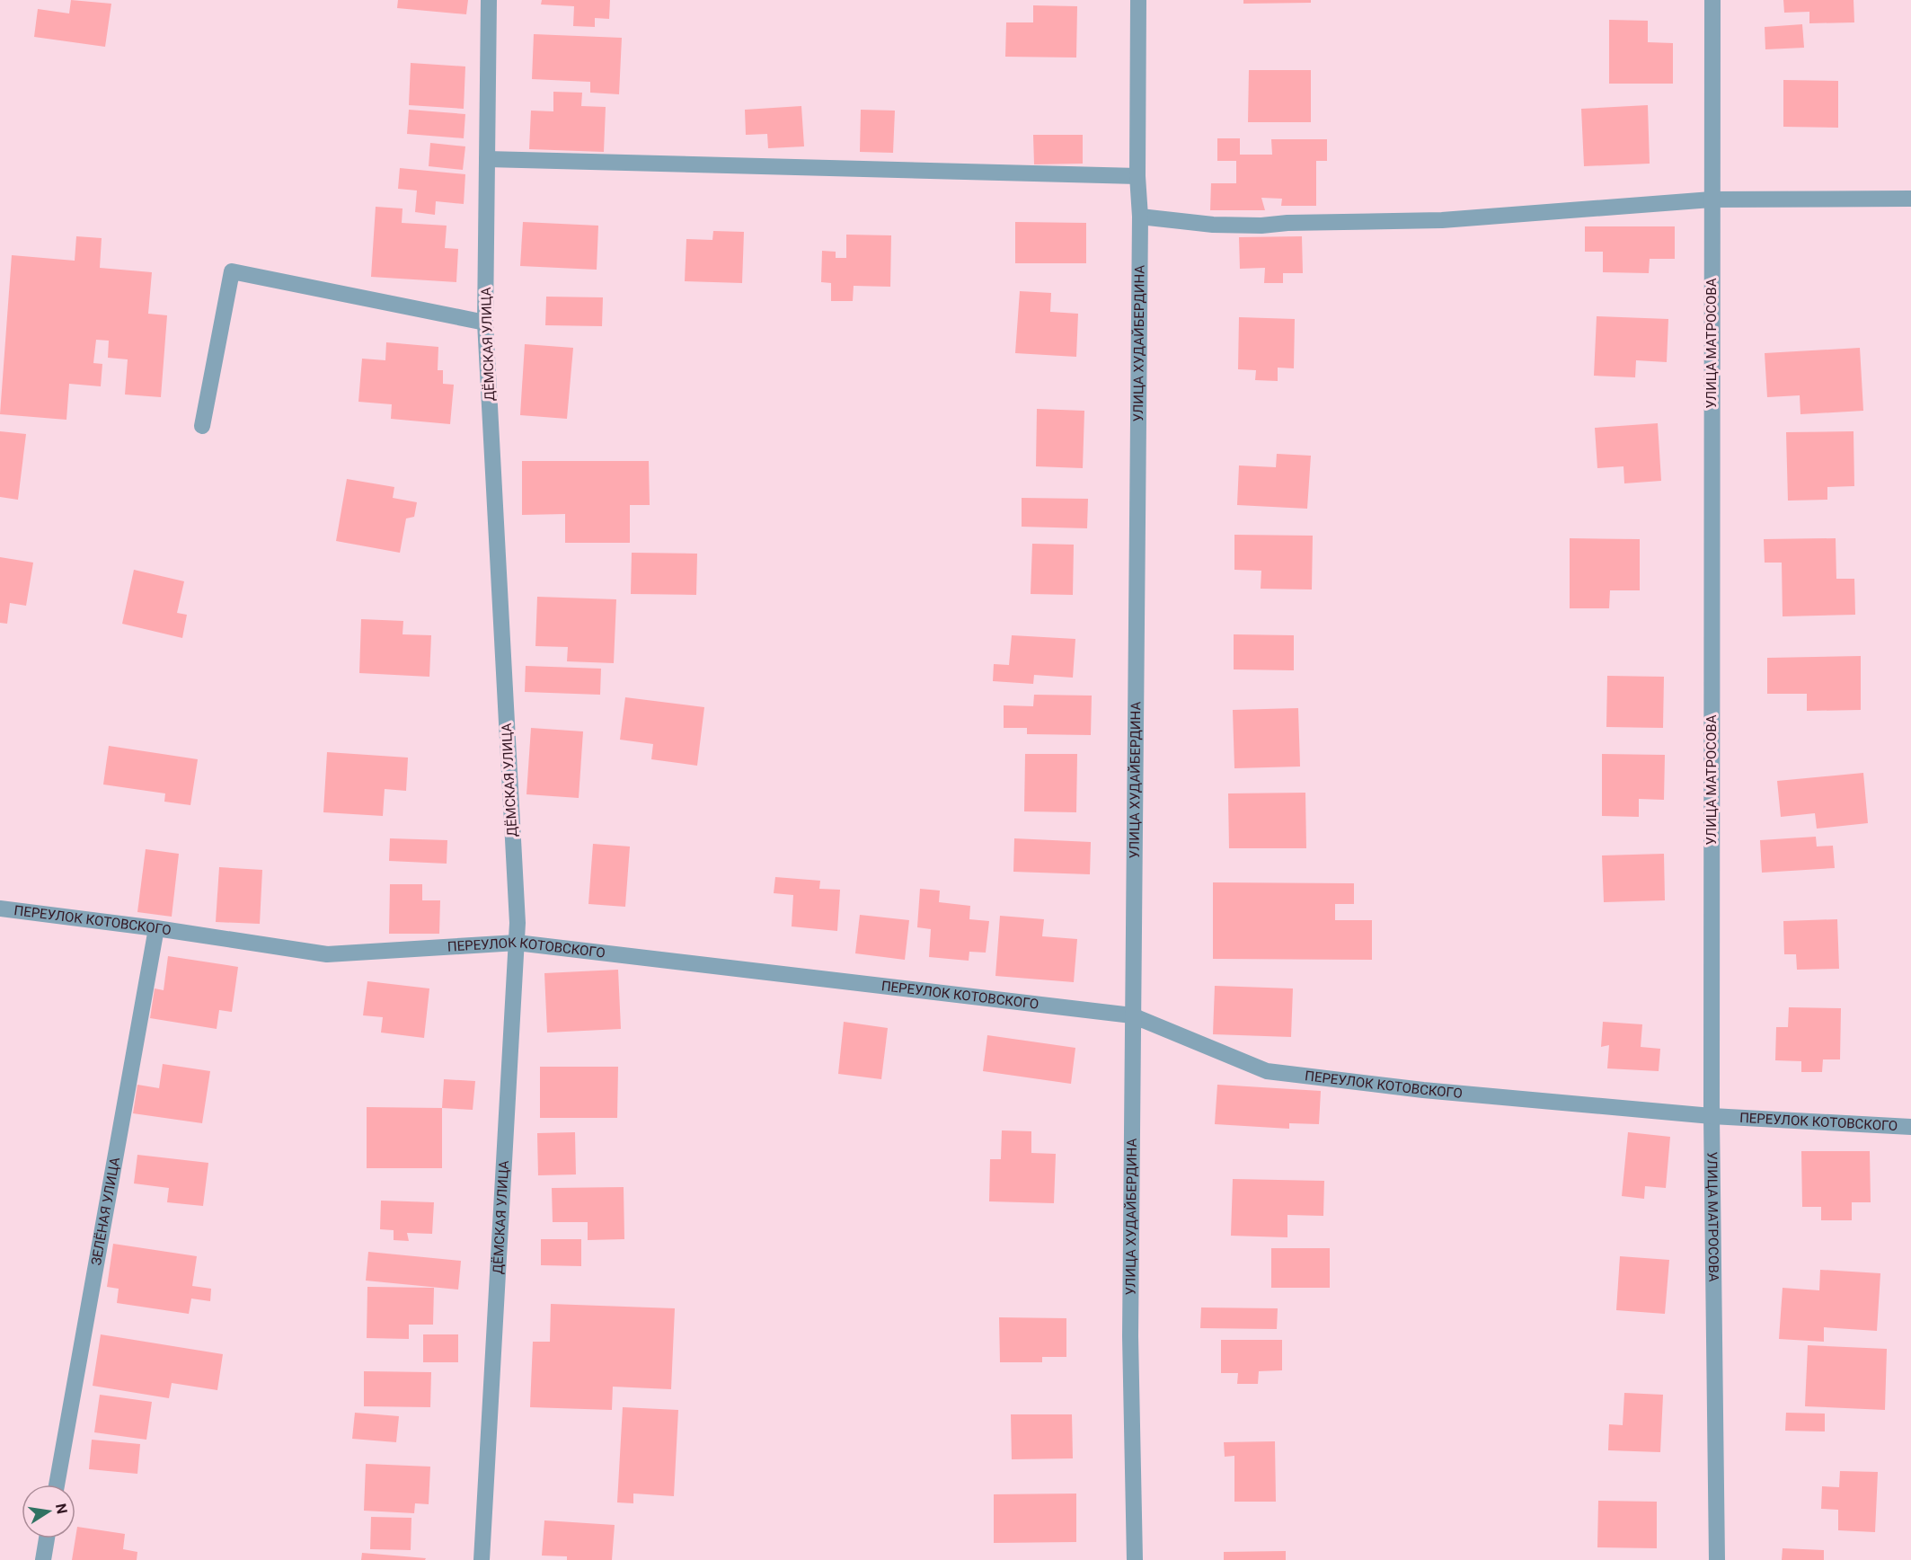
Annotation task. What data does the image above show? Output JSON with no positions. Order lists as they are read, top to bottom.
{
  "streets": {
    "street": [
      "УЛИЦА ХУДАЙБЕРДИНА",
      "УЛИЦА МАТРОСОВА",
      "ДЁМСКАЯ УЛИЦА",
      "ПЕРЕУЛОК КОТОВСКОГО",
      "ЗЕЛЁНАЯ УЛИЦА"
    ]
  },
  "crossings": [
    ["УЛИЦА ХУДАЙБЕРДИНА", "ПЕРЕУЛОК КОТОВСКОГО"],
    ["УЛИЦА МАТРОСОВА", "ПЕРЕУЛОК КОТОВСКОГО"],
    ["ДЁМСКАЯ УЛИЦА", "ПЕРЕУЛОК КОТОВСКОГО"],
    ["ПЕРЕУЛОК КОТОВСКОГО", "ЗЕЛЁНАЯ УЛИЦА"]
  ],
  "north": "right"
}
